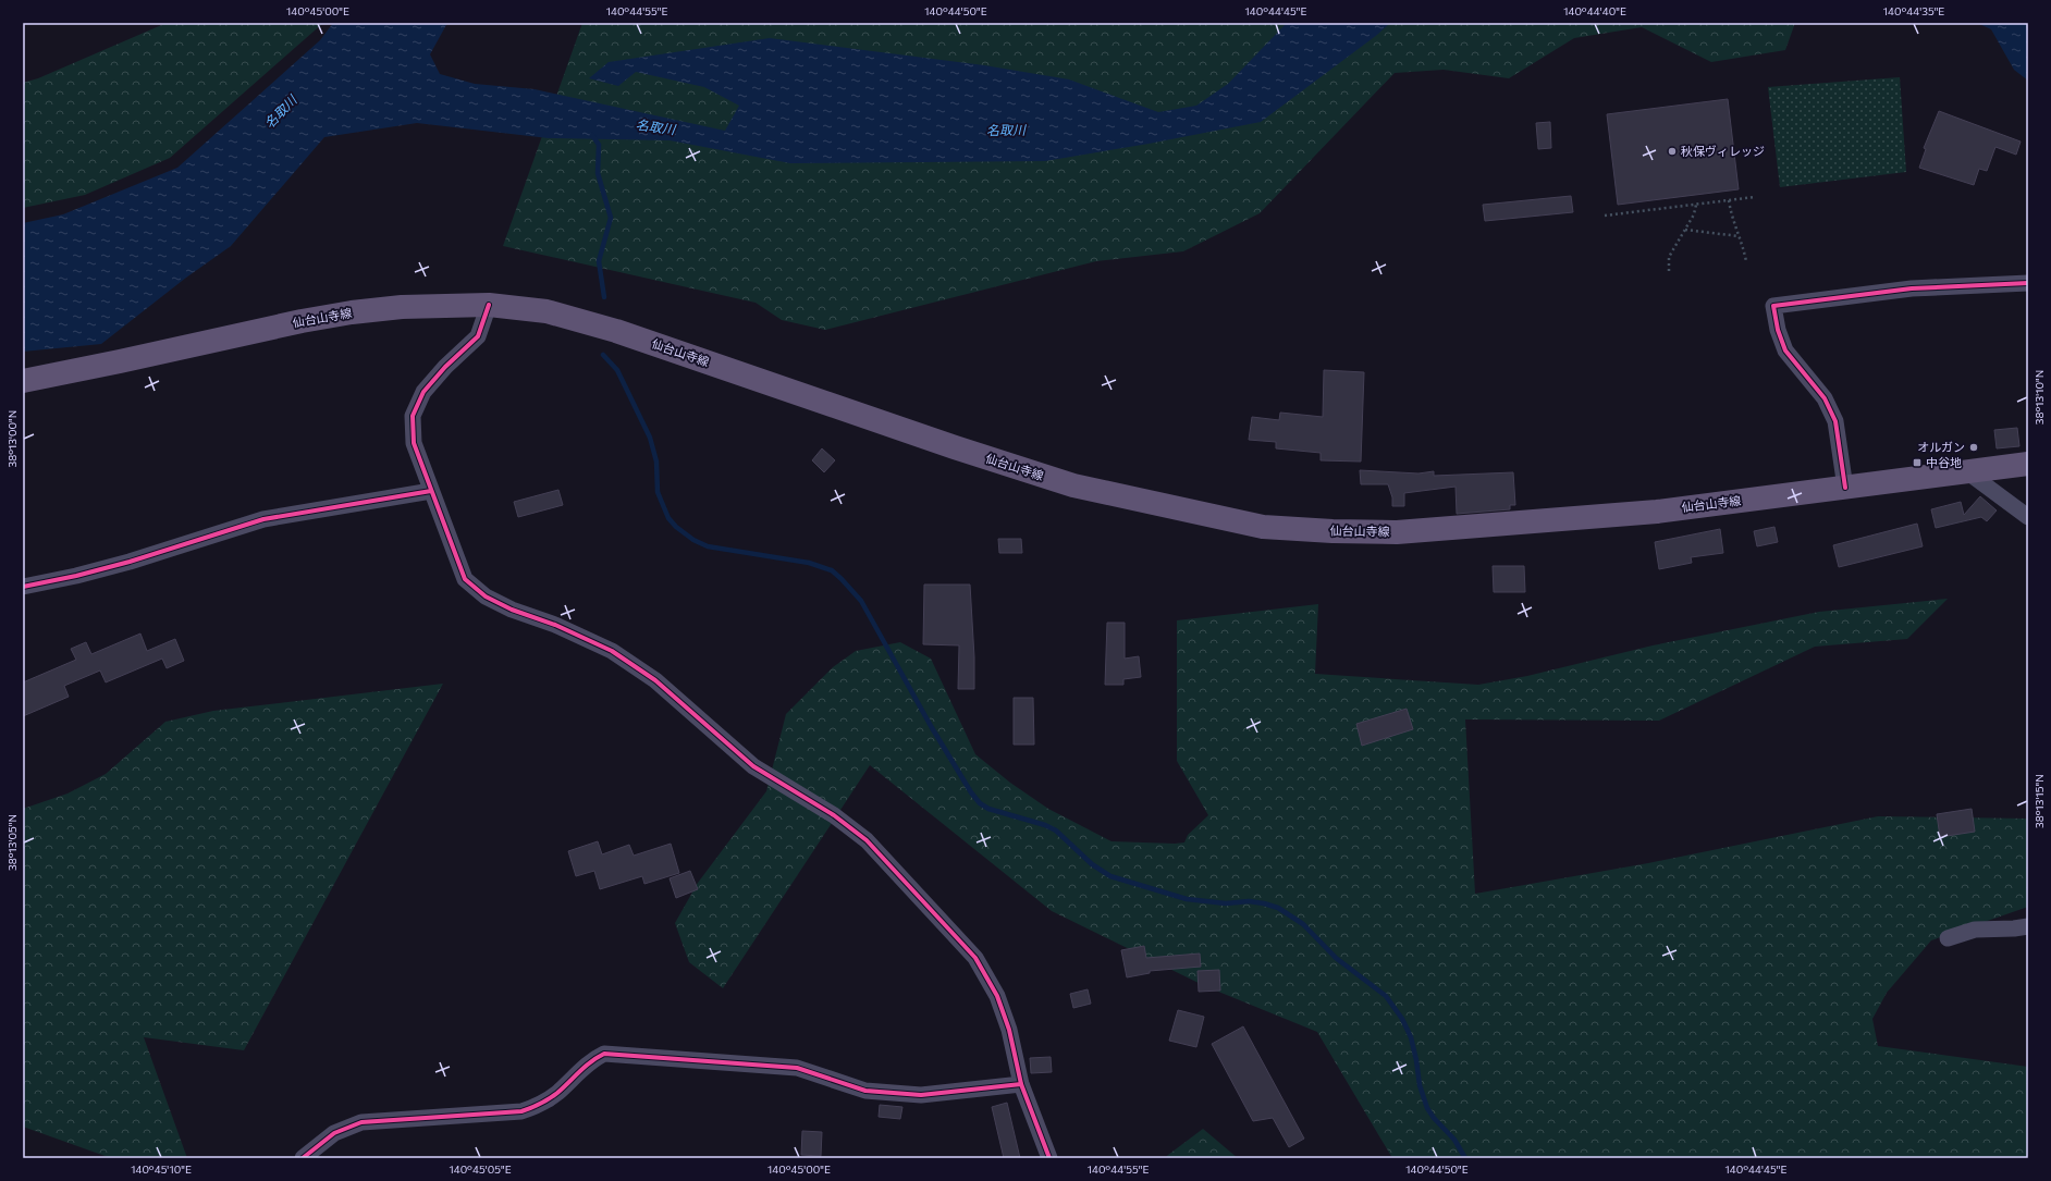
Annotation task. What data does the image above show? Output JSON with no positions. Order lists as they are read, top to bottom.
{
  "streets": {
    "main road": ["仙台山寺線"]
  },
  "water": ["名取川"],
  "places": {
    "other": ["秋保ヴィレッジ", "オルガン"],
    "transit": ["中谷地"]
  },
  "coordinates": [
    "140°45'00\"E",
    "140°44'55\"E",
    "140°44'50\"E",
    "140°44'45\"E",
    "140°44'40\"E",
    "140°44'35\"E",
    "38°13'10\"N",
    "38°13'00\"N",
    "38°13'15\"N",
    "38°13'05\"N",
    "140°45'10\"E",
    "140°45'05\"E"
  ]
}
